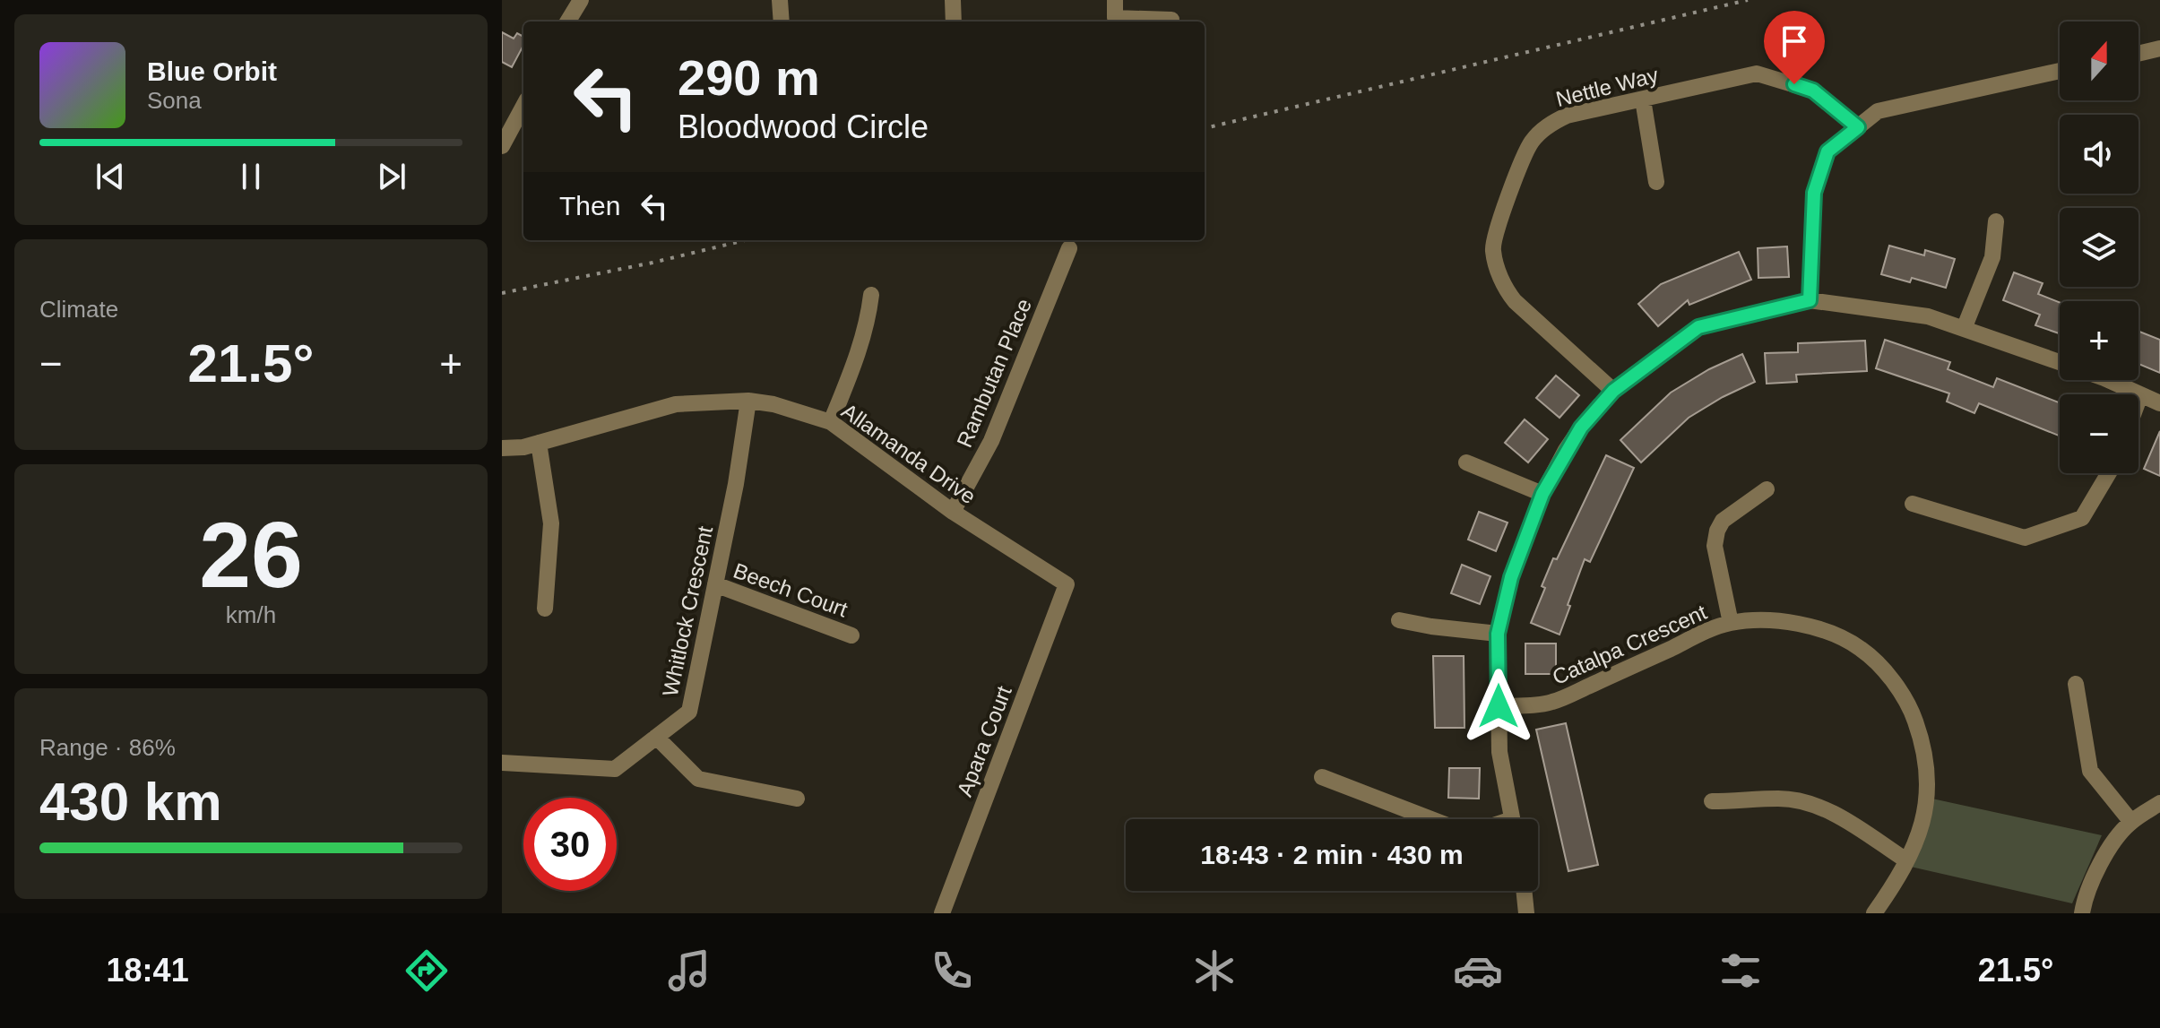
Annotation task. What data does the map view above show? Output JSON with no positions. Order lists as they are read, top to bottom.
{
  "streets": {
    "street": [
      "Nettle Way",
      "Rambutan Place",
      "Allamanda Drive",
      "Beech Court",
      "Whitlock Crescent",
      "Catalpa Crescent",
      "Apara Court"
    ]
  },
  "crossings": [
    ["Rambutan Place", "Allamanda Drive"],
    ["Allamanda Drive", "Whitlock Crescent"],
    ["Allamanda Drive", "Apara Court"],
    ["Beech Court", "Whitlock Crescent"]
  ],
  "north": "top",
  "page": {
    "map_buttons": ["+", "−"],
    "turn": ["290 m", "Bloodwood Circle"],
    "song": ["Blue Orbit", "Sona"],
    "then": "Then",
    "tile": [
      "Climate",
      ["26", "km/h"],
      ["Range · 86%", "430 km"]
    ],
    "heat": ["−", "21.5°", "+"],
    "limit": "30",
    "trip": "18:43 · 2 min · 430 m",
    "tabs": ["18:41", "21.5°"]
  }
}
